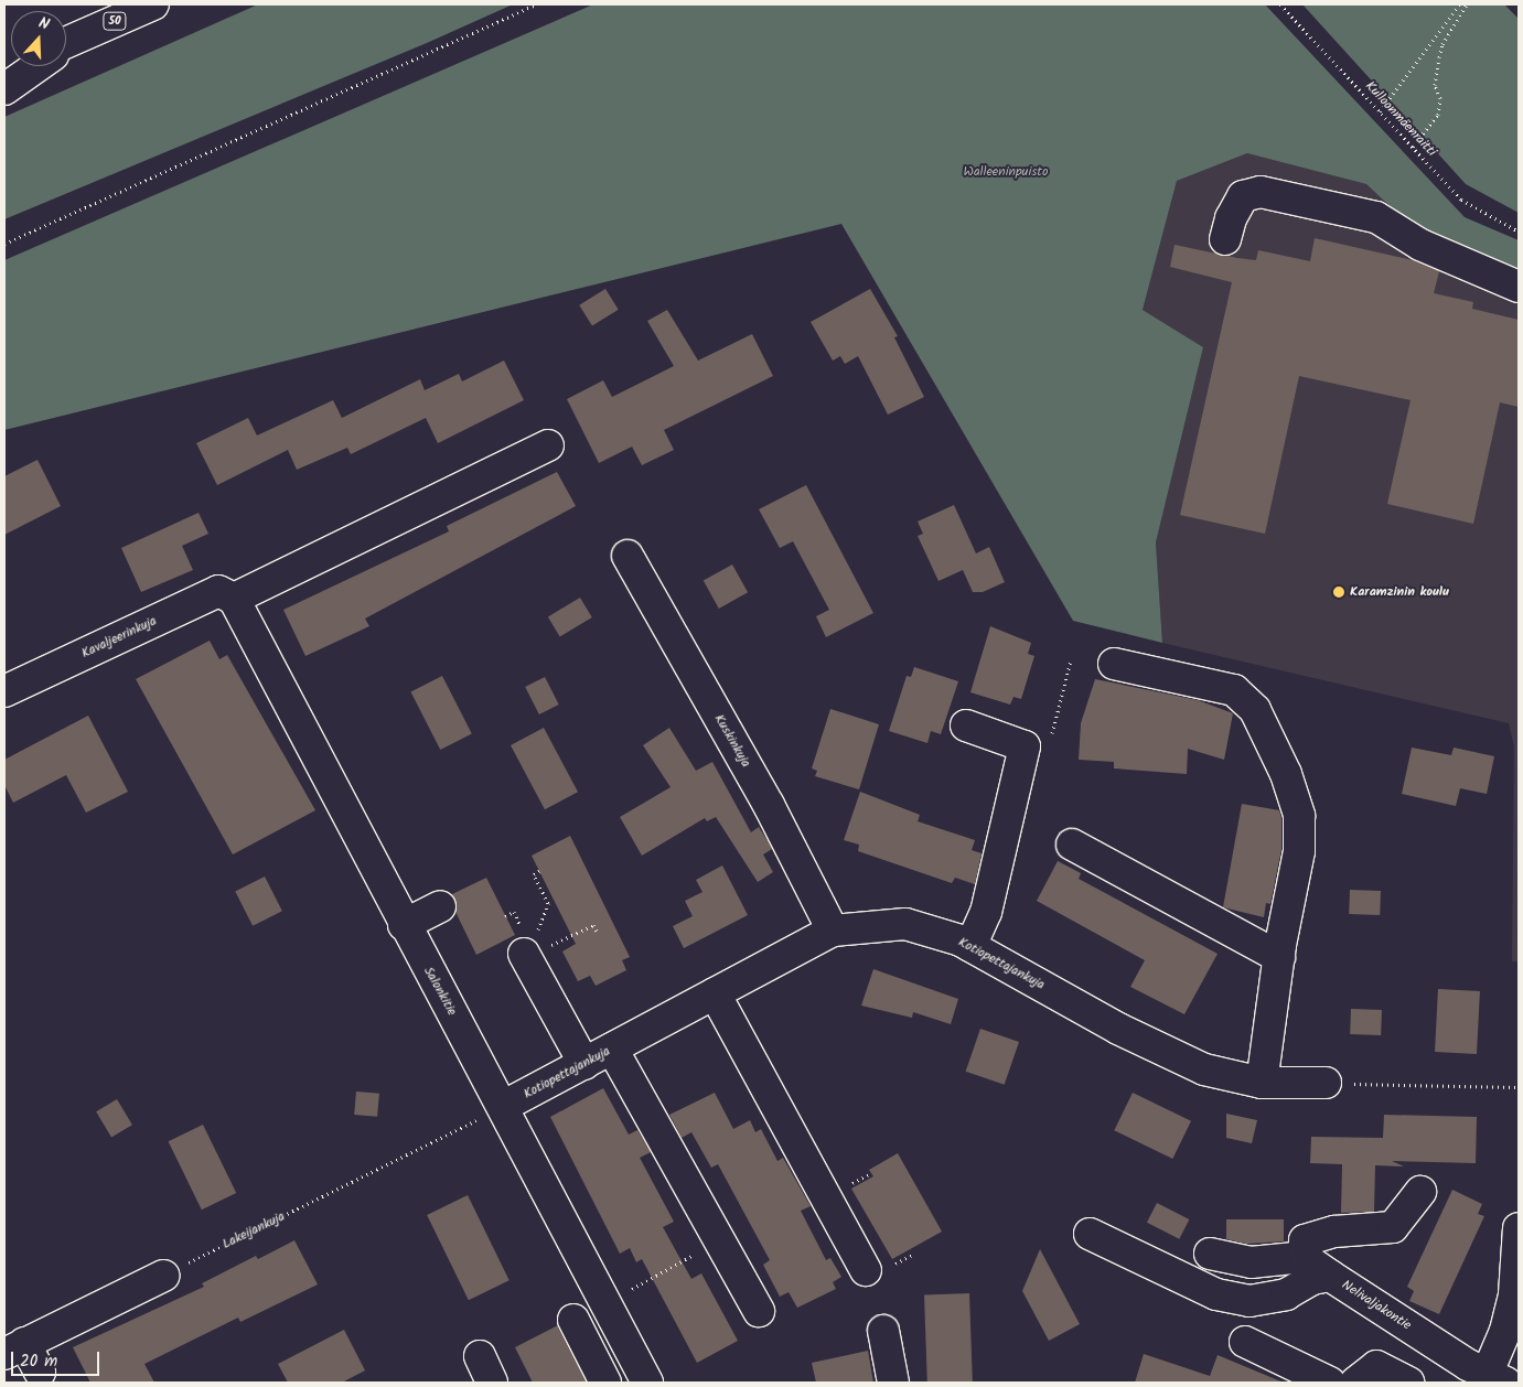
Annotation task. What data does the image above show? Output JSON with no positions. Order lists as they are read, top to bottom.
{
  "streets": {
    "main road": [
      "50",
      "Kavaljeerinkuja",
      "Kuskinkuja",
      "Kotiopettajankuja",
      "Salonkitie",
      "Nelivaljakontie"
    ],
    "path": ["Kulloonmäenraitti", "Lakeijankuja"]
  },
  "crossings": [
    ["Kavaljeerinkuja", "Salonkitie"],
    ["Kuskinkuja", "Kotiopettajankuja"],
    ["Kotiopettajankuja", "Salonkitie"],
    ["Kotiopettajankuja", "Lakeijankuja"],
    ["Salonkitie", "Lakeijankuja"]
  ],
  "parks": ["Walleeninpuisto"],
  "places": ["Karamzinin koulu"],
  "scale_bar": "20 m",
  "north": "top"
}
